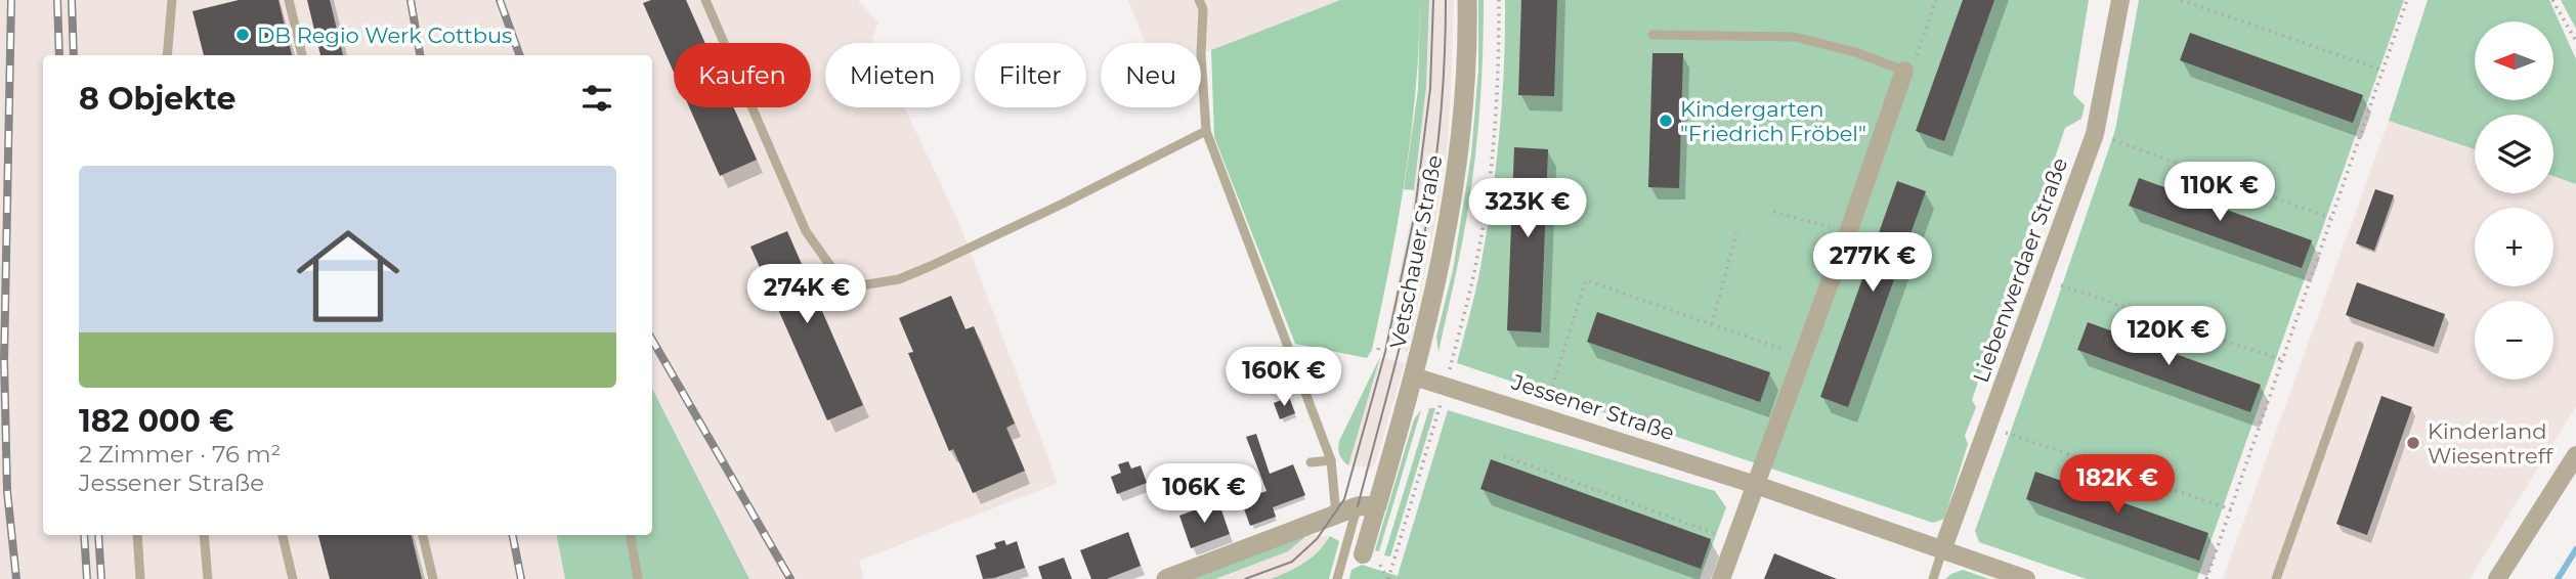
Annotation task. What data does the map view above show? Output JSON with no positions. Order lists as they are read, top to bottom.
{
  "streets": {
    "street": ["Vetschauer Straße", "Liebenwerdaer Straße", "Jessener Straße"]
  },
  "crossings": [
    ["Vetschauer Straße", "Jessener Straße"],
    ["Liebenwerdaer Straße", "Jessener Straße"]
  ],
  "places": ["DB Regio Werk Cottbus", "Kindergarten \"Friedrich Fröbel\"", "Kinderland Wiesentreff"],
  "north": "left",
  "page": {
    "map_buttons": ["+", "−"],
    "chip": [
      "Kaufen",
      "Mieten",
      "Filter",
      "Neu"
    ],
    "heading": "8 Objekte",
    "list": [
      {
        "name": "182 000 €",
        "note": "2 Zimmer · 76 m² · Jessener Straße"
      }
    ],
    "price": [
      "110K €",
      "323K €",
      "277K €",
      "274K €",
      "120K €",
      "160K €",
      "182K €",
      "106K €"
    ]
  }
}
